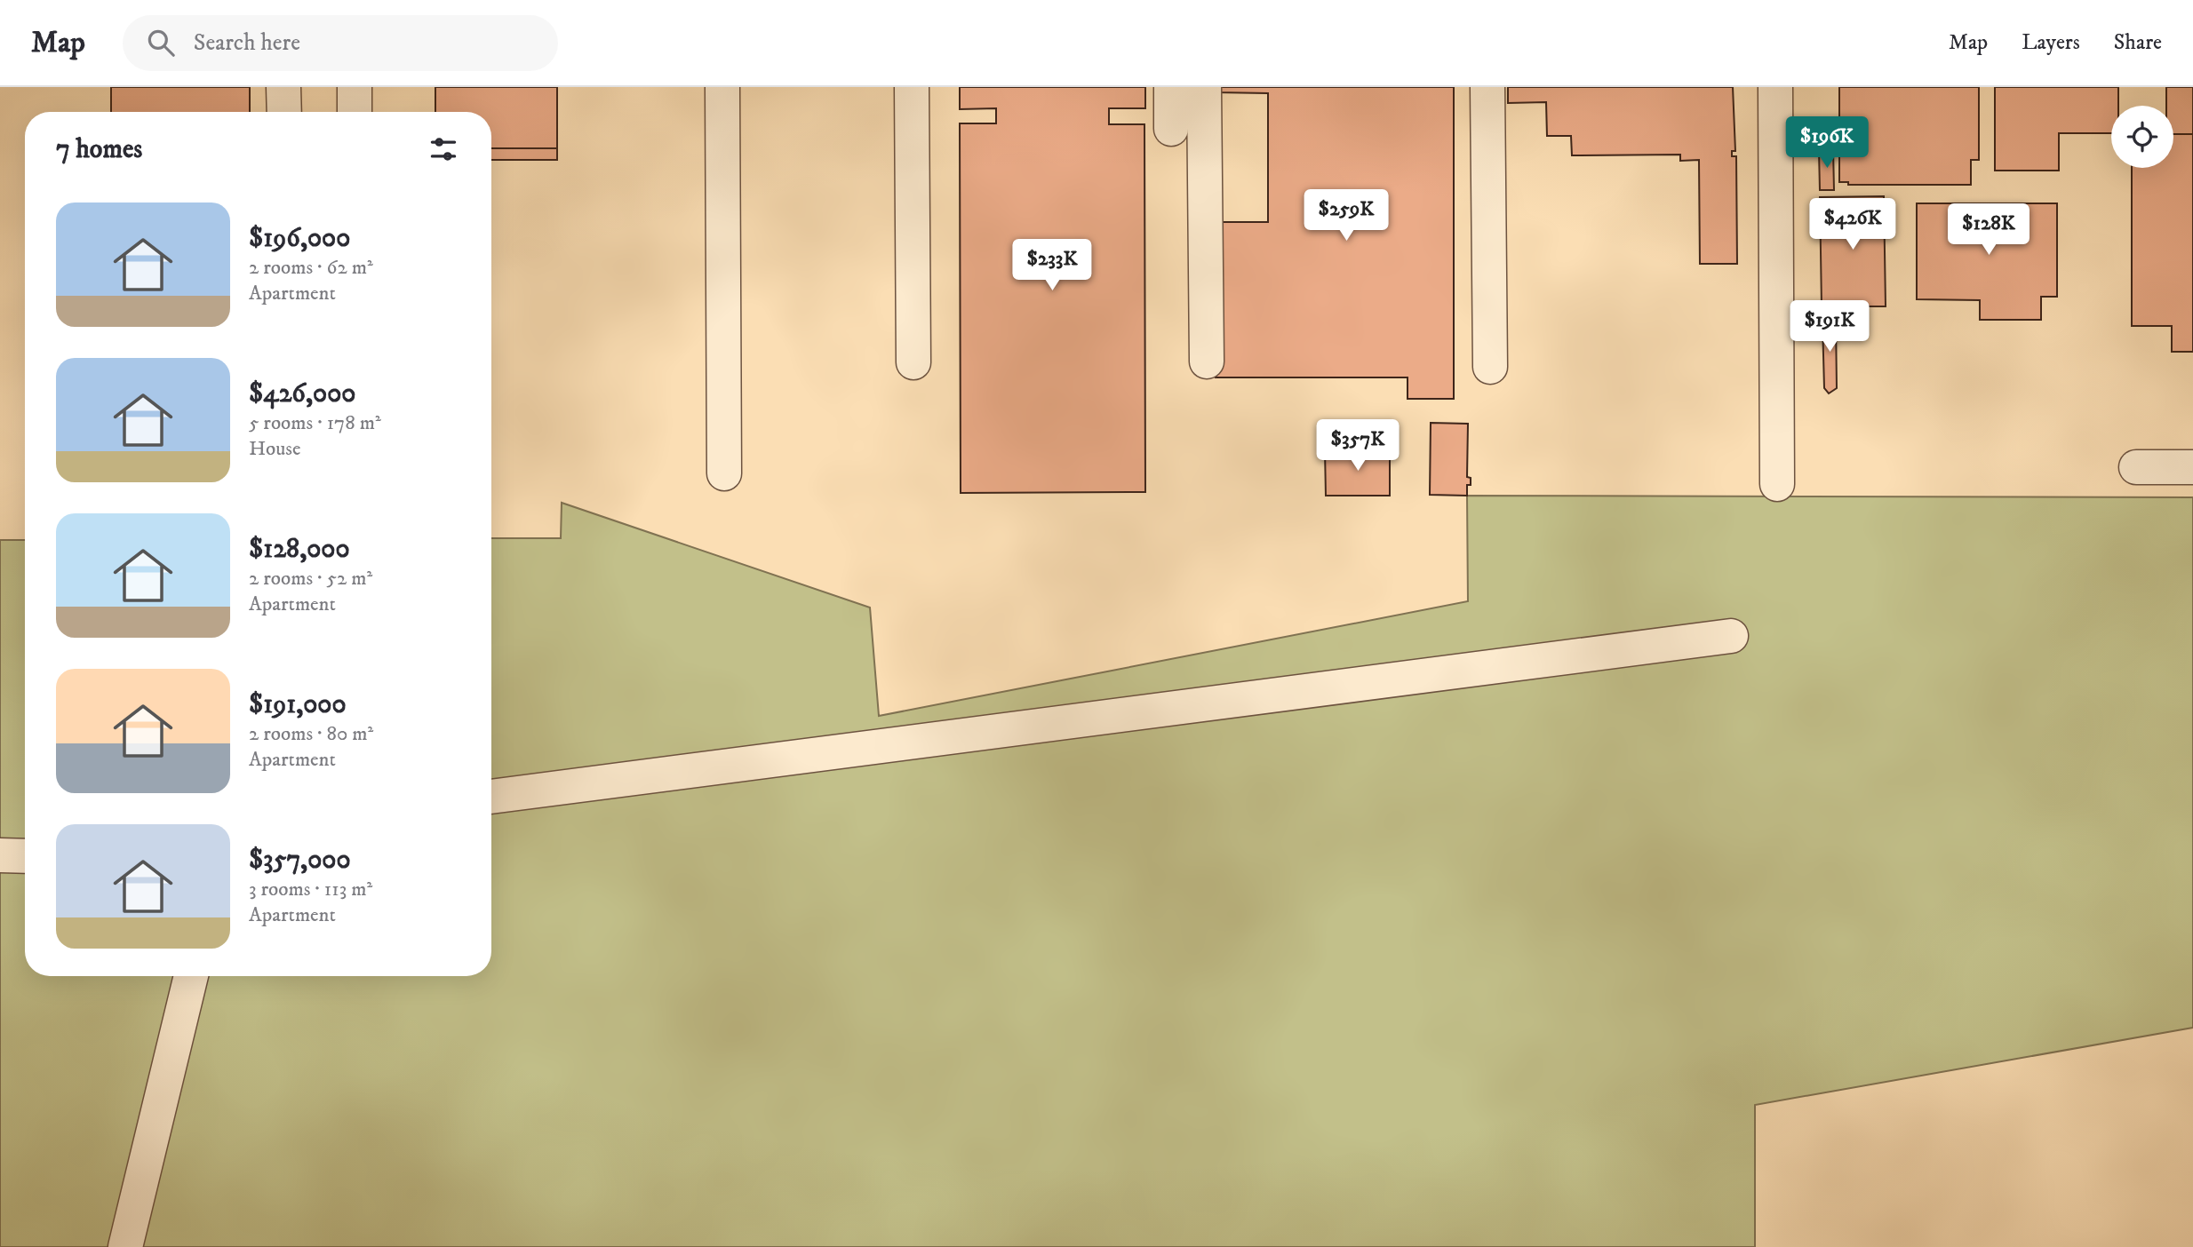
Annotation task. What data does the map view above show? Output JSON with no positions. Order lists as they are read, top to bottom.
{
  "page": {
    "header": "Map",
    "search": "Search here",
    "nav": ["Map", "Layers", "Share"],
    "heading": "7 homes",
    "price": [
      "$196K",
      "$259K",
      "$426K",
      "$128K",
      "$233K",
      "$191K",
      "$357K"
    ],
    "list": [
      {
        "name": "$196,000",
        "note": "2 rooms · 62 m² · Apartment"
      },
      {
        "name": "$426,000",
        "note": "5 rooms · 178 m² · House"
      },
      {
        "name": "$128,000",
        "note": "2 rooms · 52 m² · Apartment"
      },
      {
        "name": "$191,000",
        "note": "2 rooms · 80 m² · Apartment"
      },
      {
        "name": "$357,000",
        "note": "3 rooms · 113 m² · Apartment"
      }
    ]
  }
}
